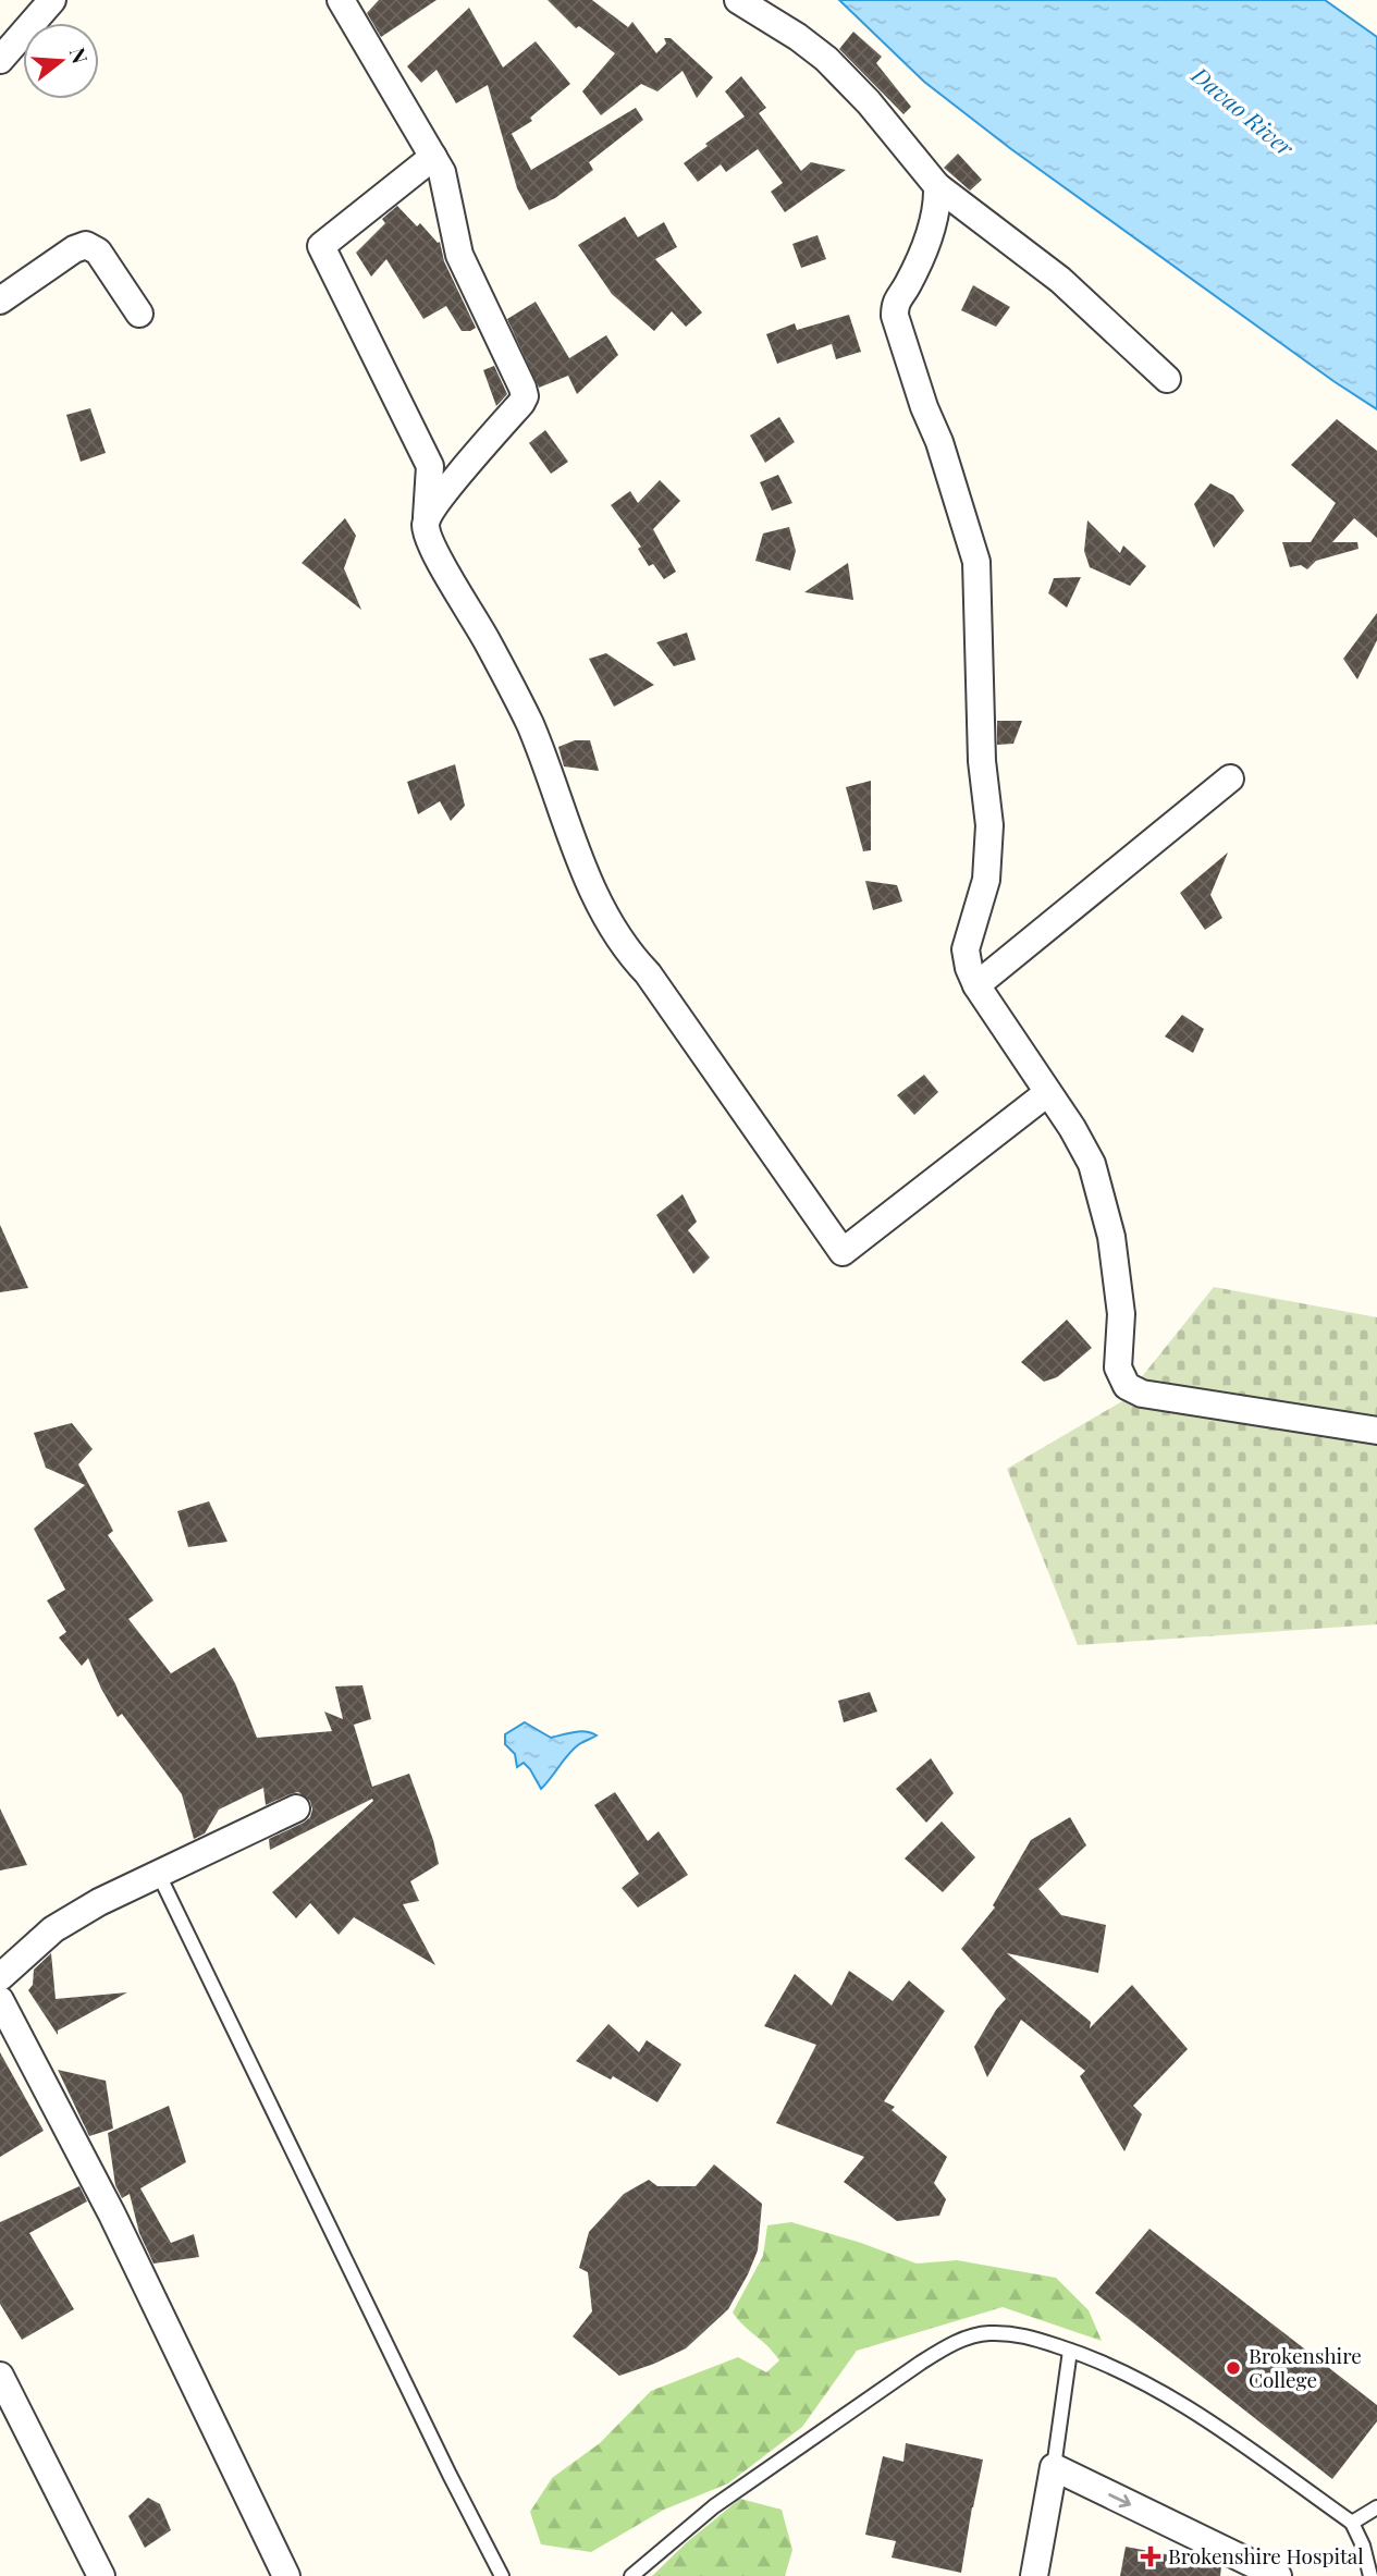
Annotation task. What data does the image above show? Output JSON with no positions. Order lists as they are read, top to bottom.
{
  "water": ["Davao River"],
  "places": {
    "other": ["Brokenshire College"],
    "health": ["Brokenshire Hospital"]
  },
  "north": "right"
}
